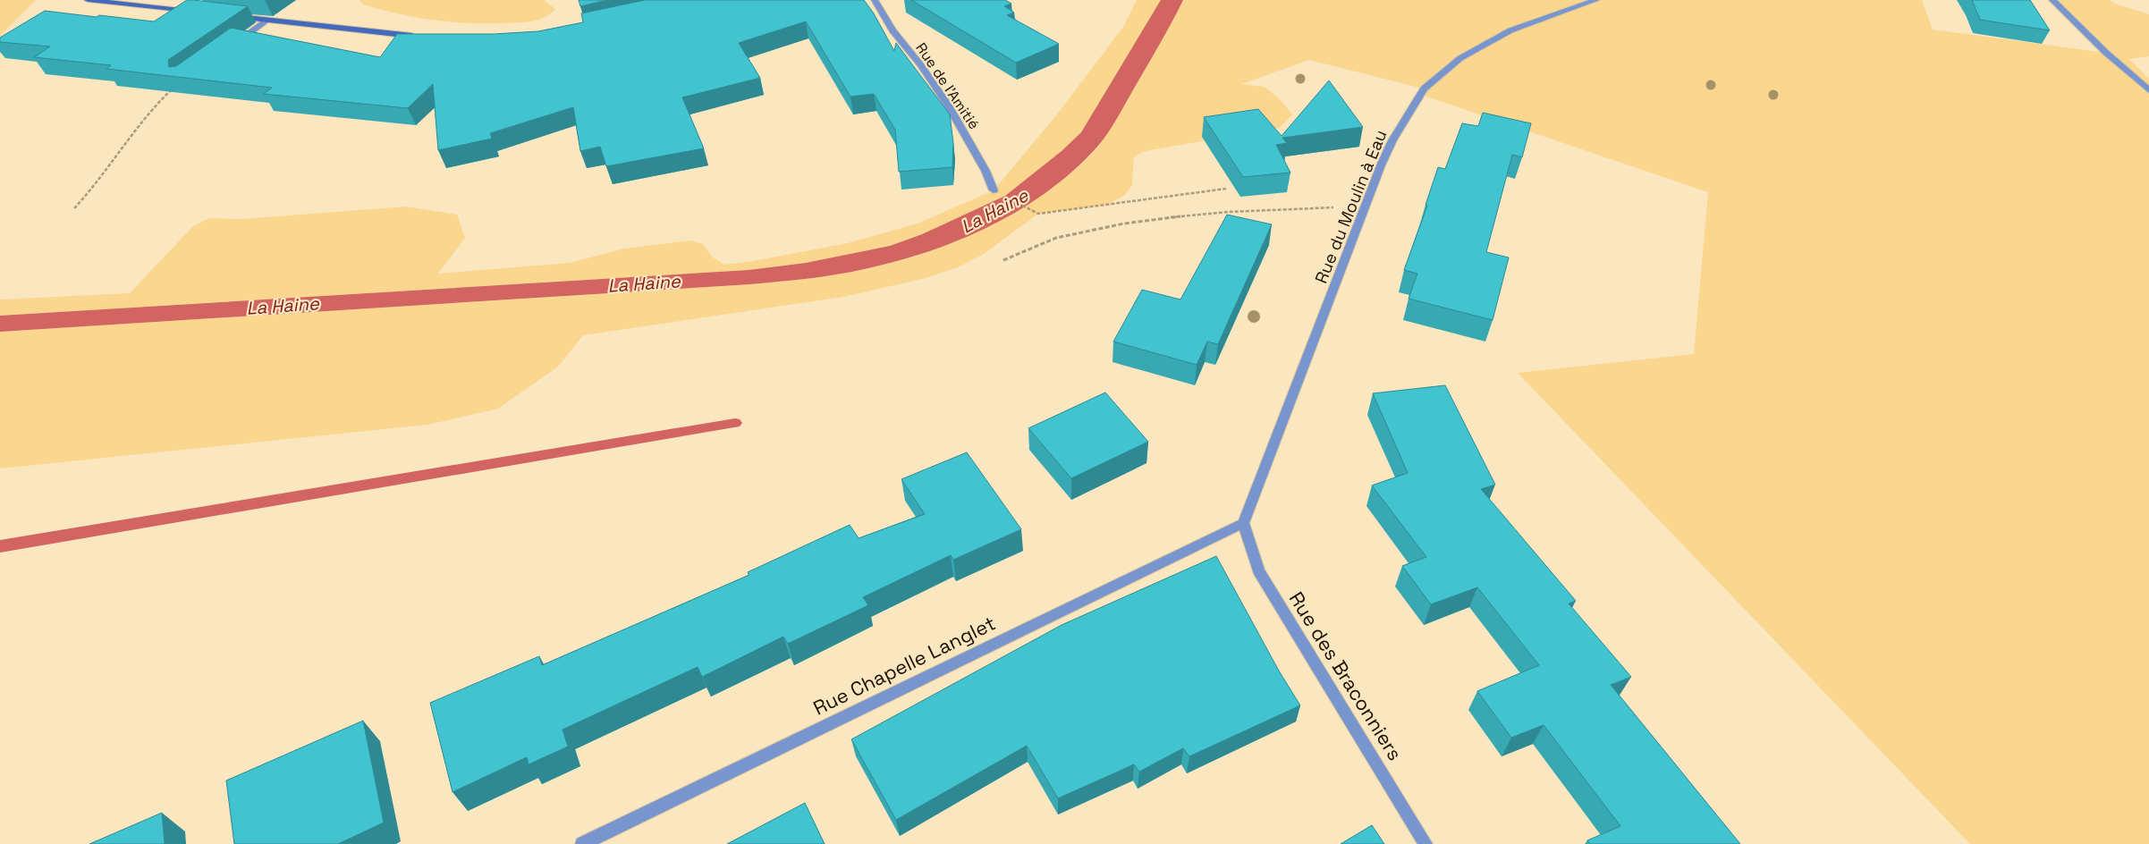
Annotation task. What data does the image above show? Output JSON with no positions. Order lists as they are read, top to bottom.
{
  "streets": {
    "street": [
      "Rue de l'Amitié",
      "Rue du Moulin à Eau",
      "Rue Chapelle Langlet",
      "Rue des Braconniers"
    ]
  },
  "crossings": [
    ["Rue du Moulin à Eau", "Rue Chapelle Langlet"],
    ["Rue du Moulin à Eau", "Rue des Braconniers"],
    ["Rue Chapelle Langlet", "Rue des Braconniers"]
  ],
  "water": ["La Haine"]
}
